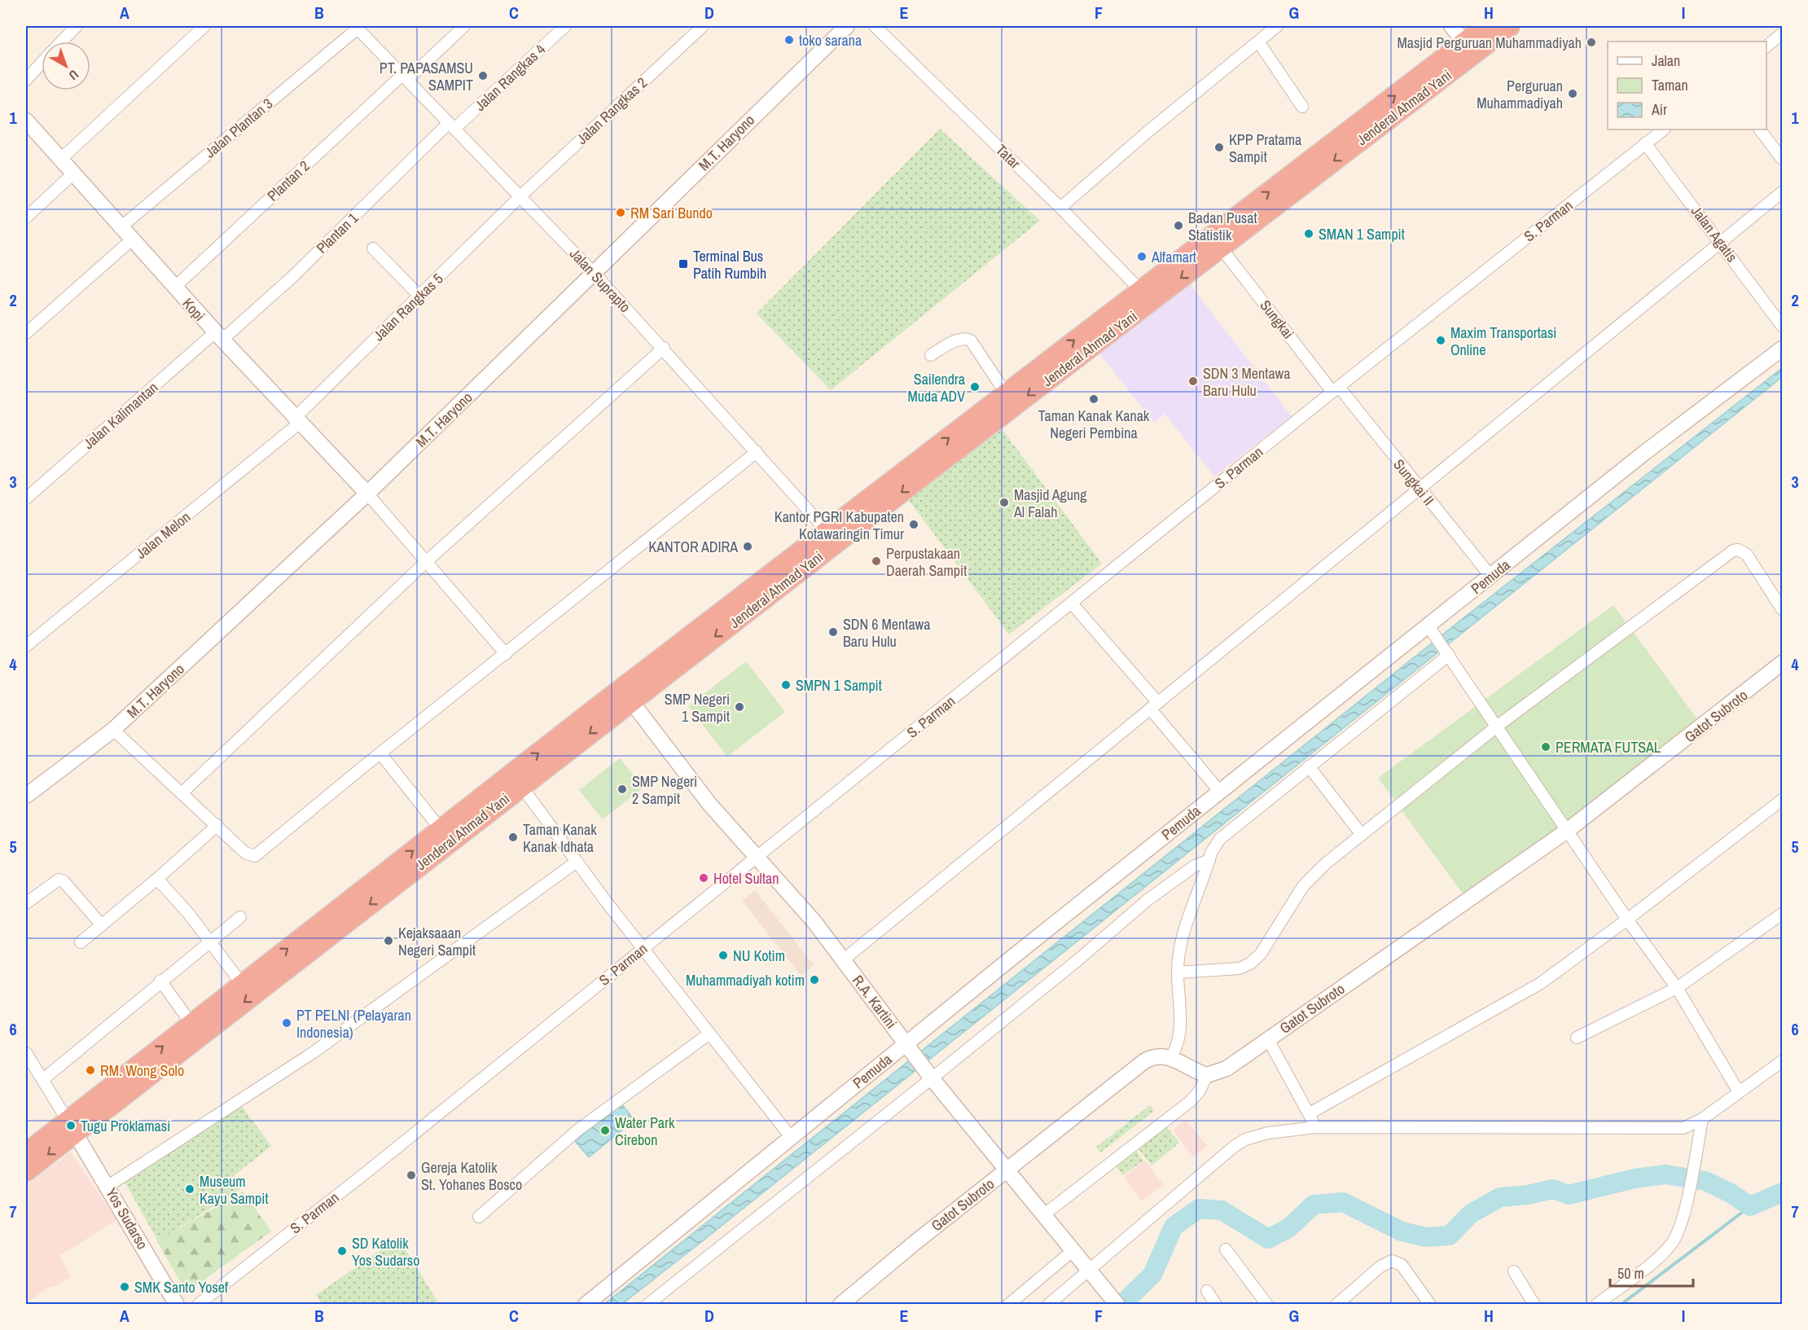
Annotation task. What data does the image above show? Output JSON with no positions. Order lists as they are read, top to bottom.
{
  "streets": {
    "highway": ["Jenderal Ahmad Yani"],
    "street": [
      "Jalan Rangkas 4",
      "Jalan Rangkas 2",
      "Jalan Plantan 3",
      "M.T. Haryono",
      "Tatar",
      "Plantan 2",
      "S. Parman",
      "Plantan 1",
      "Jalan Agatis",
      "Jalan Suprapto",
      "Jalan Rangkas 5",
      "Kopi",
      "Sungkai",
      "Jalan Kalimantan",
      "Sungkai II",
      "Jalan Melon",
      "Pemuda",
      "Gatot Subroto",
      "R.A. Kartini",
      "Yos Sudarso"
    ]
  },
  "crossings": [
    ["Jalan Rangkas 4", "Plantan 1"],
    ["Jalan Rangkas 4", "Jalan Suprapto"],
    ["Jenderal Ahmad Yani", "Tatar"],
    ["Jenderal Ahmad Yani", "Jalan Suprapto"],
    ["Jenderal Ahmad Yani", "Sungkai"],
    ["Jenderal Ahmad Yani", "R.A. Kartini"],
    ["Jalan Rangkas 2", "Jalan Suprapto"],
    ["Jalan Rangkas 2", "Jalan Rangkas 5"],
    ["Jalan Plantan 3", "Jalan Suprapto"],
    ["Jalan Plantan 3", "Kopi"],
    ["M.T. Haryono", "Jalan Suprapto"],
    ["M.T. Haryono", "Kopi"],
    ["Plantan 2", "Jalan Suprapto"],
    ["Plantan 2", "Kopi"],
    ["S. Parman", "Jalan Agatis"],
    ["S. Parman", "Sungkai"],
    ["S. Parman", "Sungkai II"],
    ["S. Parman", "R.A. Kartini"],
    ["Plantan 1", "Jalan Suprapto"],
    ["Plantan 1", "Kopi"],
    ["Plantan 1", "Jalan Kalimantan"],
    ["Jalan Suprapto", "Jalan Rangkas 5"],
    ["Jalan Rangkas 5", "Kopi"],
    ["Jalan Rangkas 5", "Jalan Melon"],
    ["Kopi", "Jalan Kalimantan"],
    ["Kopi", "Jalan Melon"],
    ["Sungkai", "Sungkai II"],
    ["Sungkai II", "Pemuda"],
    ["Pemuda", "R.A. Kartini"],
    ["Gatot Subroto", "R.A. Kartini"]
  ],
  "places": {
    "other": [
      "toko sarana",
      "Masjid Perguruan Muhammadiyah",
      "PT. PAPASAMSU SAMPIT",
      "Perguruan Muhammadiyah",
      "KPP Pratama Sampit",
      "RM Sari Bundo",
      "Badan Pusat Statistik",
      "SMAN 1 Sampit",
      "Alfamart",
      "Maxim Transportasi Online",
      "SDN 3 Mentawa Baru Hulu",
      "Sailendra Muda ADV",
      "Taman Kanak Kanak Negeri Pembina",
      "Masjid Agung Al Falah",
      "Kantor PGRI Kabupaten Kotawaringin Timur",
      "KANTOR ADIRA",
      "Perpustakaan Daerah Sampit",
      "SDN 6 Mentawa Baru Hulu",
      "SMPN 1 Sampit",
      "SMP Negeri 1 Sampit",
      "PERMATA FUTSAL",
      "SMP Negeri 2 Sampit",
      "Taman Kanak Kanak Idhata",
      "Hotel Sultan",
      "Kejaksaaan Negeri Sampit",
      "NU Kotim",
      "Muhammadiyah kotim",
      "PT PELNI (Pelayaran Indonesia)",
      "RM. Wong Solo",
      "Tugu Proklamasi",
      "Water Park Cirebon",
      "Gereja Katolik St. Yohanes Bosco",
      "Museum Kayu Sampit",
      "SD Katolik Yos Sudarso",
      "SMK Santo Yosef"
    ],
    "transit": ["Terminal Bus Patih Rumbih"]
  },
  "legend": ["Jalan", "Taman", "Air"],
  "scale_bar": "50 m",
  "north": "bottom right",
  "grid": {
    "columns": [
      "A",
      "B",
      "C",
      "D",
      "E",
      "F",
      "G",
      "H",
      "I"
    ],
    "rows": [
      "1",
      "2",
      "3",
      "4",
      "5",
      "6",
      "7"
    ]
  }
}
